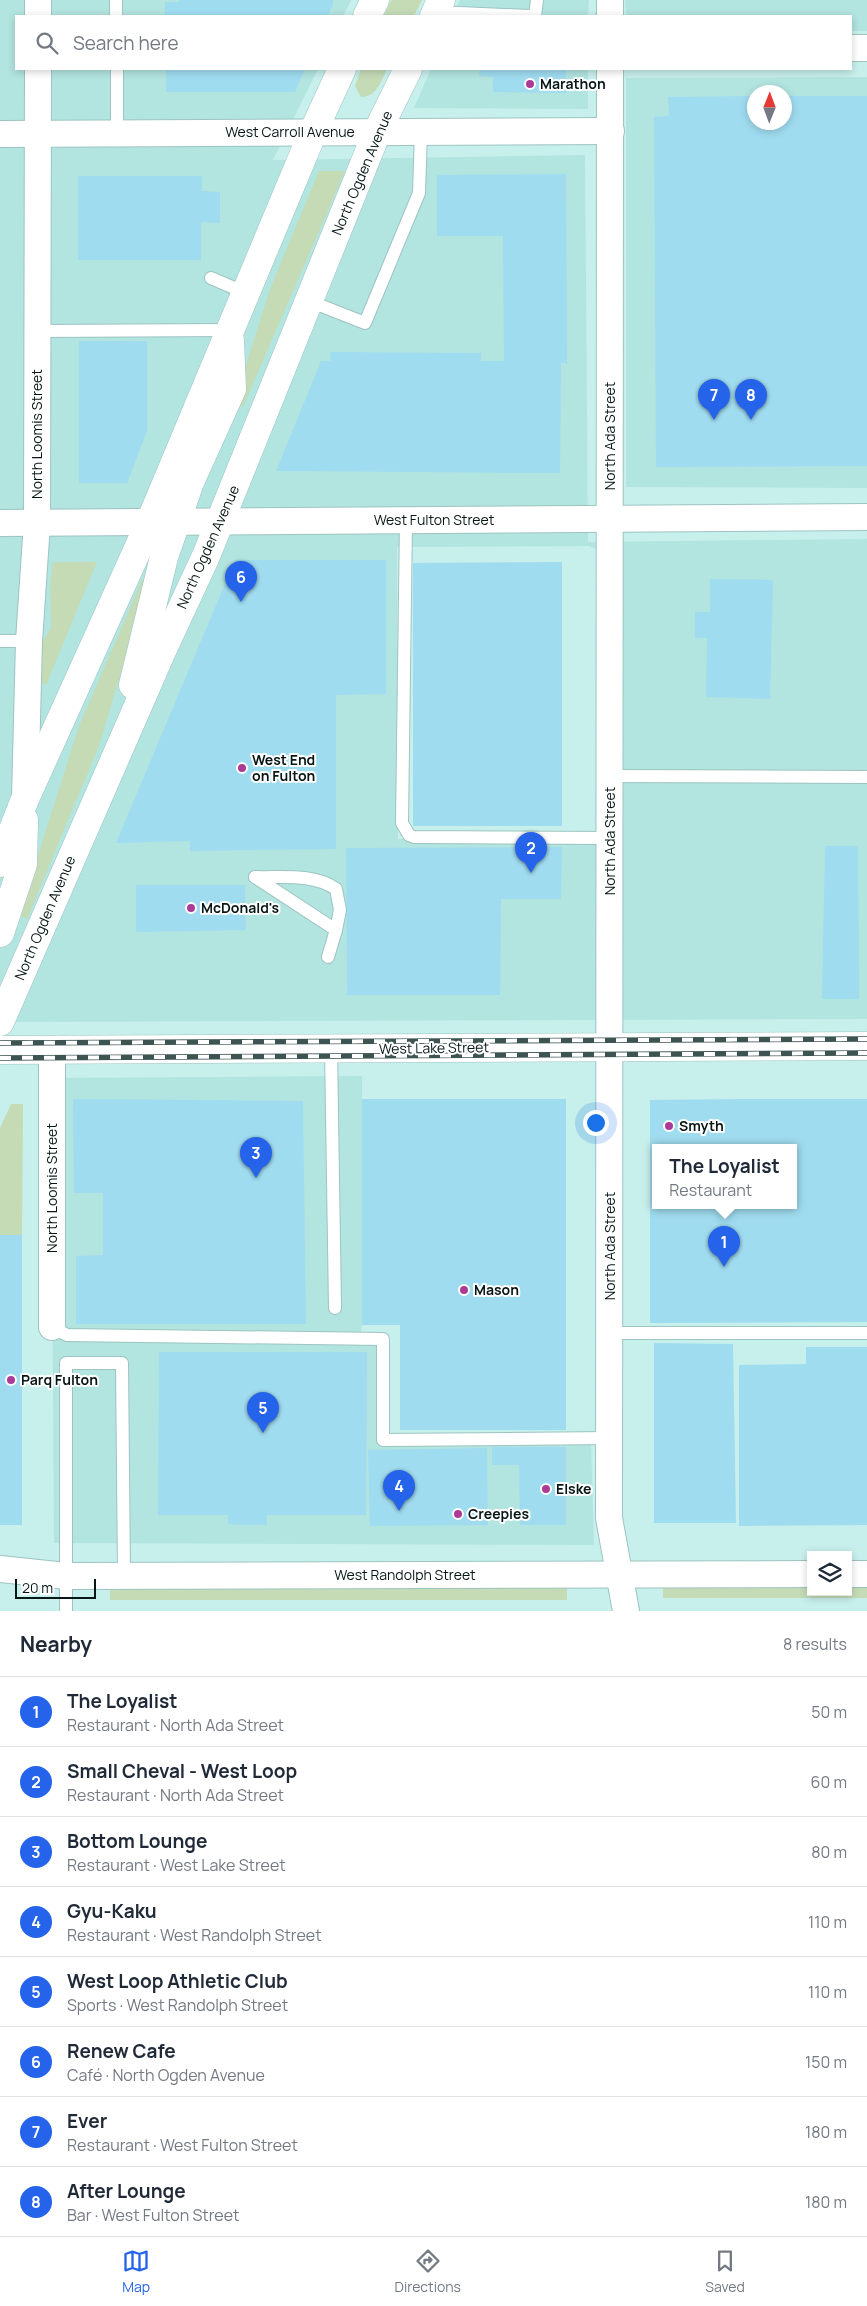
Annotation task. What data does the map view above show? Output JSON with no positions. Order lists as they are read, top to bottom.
{
  "streets": {
    "main road": ["North Ogden Avenue", "West Lake Street"],
    "street": [
      "West Carroll Avenue",
      "North Loomis Street",
      "North Ada Street",
      "West Fulton Street",
      "West Randolph Street"
    ]
  },
  "crossings": [
    ["West Carroll Avenue", "North Ogden Avenue"],
    ["West Carroll Avenue", "North Loomis Street"],
    ["West Carroll Avenue", "North Ada Street"],
    ["North Ogden Avenue", "West Fulton Street"],
    ["North Loomis Street", "West Fulton Street"],
    ["North Loomis Street", "West Lake Street"],
    ["North Ada Street", "West Fulton Street"],
    ["North Ada Street", "West Lake Street"],
    ["North Ada Street", "West Randolph Street"]
  ],
  "places": [
    "Marathon",
    "West End on Fulton",
    "McDonald's",
    "Smyth",
    "Mason",
    "Parq Fulton",
    "Elske",
    "Creepies"
  ],
  "scale_bar": "20 m",
  "north": "top",
  "page": {
    "search": "Search here",
    "pins": [
      "7",
      "8",
      "6",
      "2",
      "3",
      "1",
      "5",
      "4"
    ],
    "popup": ["The Loyalist", "Restaurant"],
    "scale": "20 m",
    "heading": ["Nearby", "8 results"],
    "list": [
      {
        "mark": "1",
        "name": "The Loyalist",
        "note": "Restaurant · North Ada Street",
        "value": "50 m"
      },
      {
        "mark": "2",
        "name": "Small Cheval - West Loop",
        "note": "Restaurant · North Ada Street",
        "value": "60 m"
      },
      {
        "mark": "3",
        "name": "Bottom Lounge",
        "note": "Restaurant · West Lake Street",
        "value": "80 m"
      },
      {
        "mark": "4",
        "name": "Gyu-Kaku",
        "note": "Restaurant · West Randolph Street",
        "value": "110 m"
      },
      {
        "mark": "5",
        "name": "West Loop Athletic Club",
        "note": "Sports · West Randolph Street",
        "value": "110 m"
      },
      {
        "mark": "6",
        "name": "Renew Cafe",
        "note": "Café · North Ogden Avenue",
        "value": "150 m"
      },
      {
        "mark": "7",
        "name": "Ever",
        "note": "Restaurant · West Fulton Street",
        "value": "180 m"
      },
      {
        "mark": "8",
        "name": "After Lounge",
        "note": "Bar · West Fulton Street",
        "value": "180 m"
      }
    ],
    "nav": ["Map", "Directions", "Saved"]
  }
}
